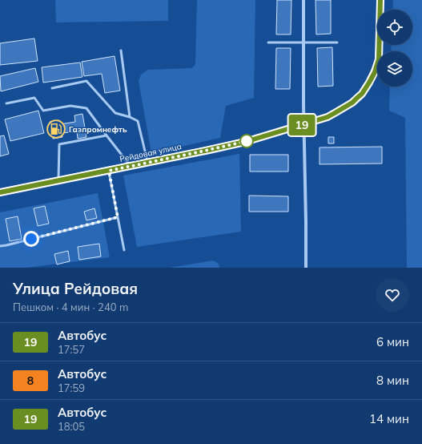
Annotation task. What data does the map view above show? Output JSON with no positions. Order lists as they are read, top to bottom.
{
  "streets": {
    "main road": ["Рейдовая улица"]
  },
  "places": {
    "fuel station": ["Газпромнефть"]
  },
  "lines": ["bus line 19"],
  "page": {
    "on_map": "19",
    "heading": ["Улица Рейдовая", "Пешком · 4 мин · 240 m"],
    "list": [
      {
        "mark": "19",
        "name": "Автобус",
        "note": "17:57",
        "value": "6 мин"
      },
      {
        "mark": "8",
        "name": "Автобус",
        "note": "17:59",
        "value": "8 мин"
      },
      {
        "mark": "19",
        "name": "Автобус",
        "note": "18:05",
        "value": "14 мин"
      }
    ]
  }
}
